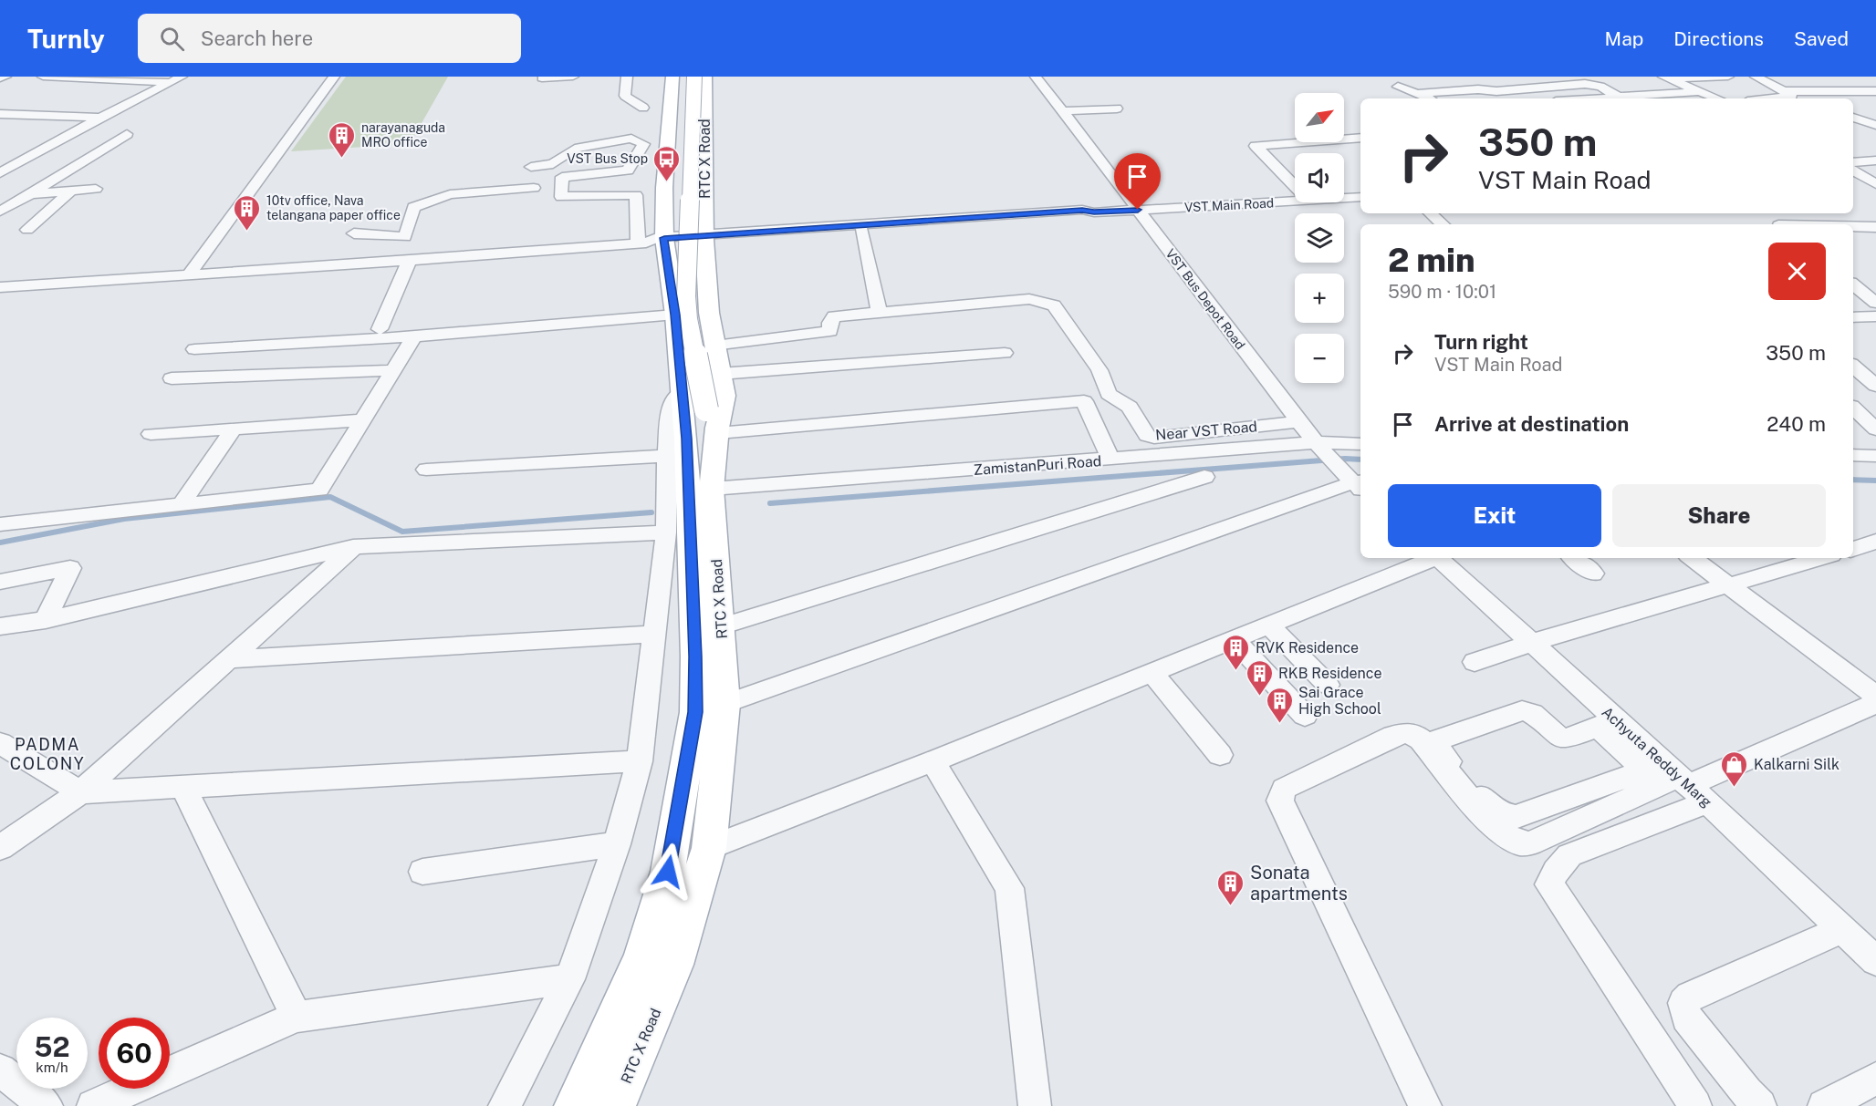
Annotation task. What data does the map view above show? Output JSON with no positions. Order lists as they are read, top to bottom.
{
  "streets": {
    "main road": ["RTC X Road"],
    "street": [
      "VST Main Road",
      "VST Bus Depot Road",
      "Near VST Road",
      "ZamistanPuri Road",
      "Achyuta Reddy Marg"
    ]
  },
  "crossings": [
    ["RTC X Road", "VST Main Road"],
    ["RTC X Road", "ZamistanPuri Road"],
    ["VST Main Road", "VST Bus Depot Road"],
    ["VST Bus Depot Road", "Near VST Road"],
    ["VST Bus Depot Road", "ZamistanPuri Road"]
  ],
  "districts": ["PADMA COLONY"],
  "places": {
    "building": [
      "narayanaguda MRO office",
      "10tv office, Nava telangana paper office",
      "RVK Residence",
      "RKB Residence",
      "Sai Grace High School",
      "Sonata apartments"
    ],
    "bus stop": ["VST Bus Stop"],
    "shop": ["Kalkarni Silk"]
  },
  "north": "top right",
  "page": {
    "header": "Turnly",
    "search": "Search here",
    "nav": ["Map", "Directions", "Saved"],
    "map_buttons": ["+", "−"],
    "turn": ["350 m", "VST Main Road"],
    "heading": ["2 min", "590 m · 10:01"],
    "list": [
      {
        "name": "Turn right",
        "note": "VST Main Road",
        "value": "350 m"
      },
      {
        "name": "Arrive at destination",
        "value": "240 m"
      }
    ],
    "buttons": ["Exit", "Share"],
    "speed": "52 km/h",
    "limit": "60"
  }
}
